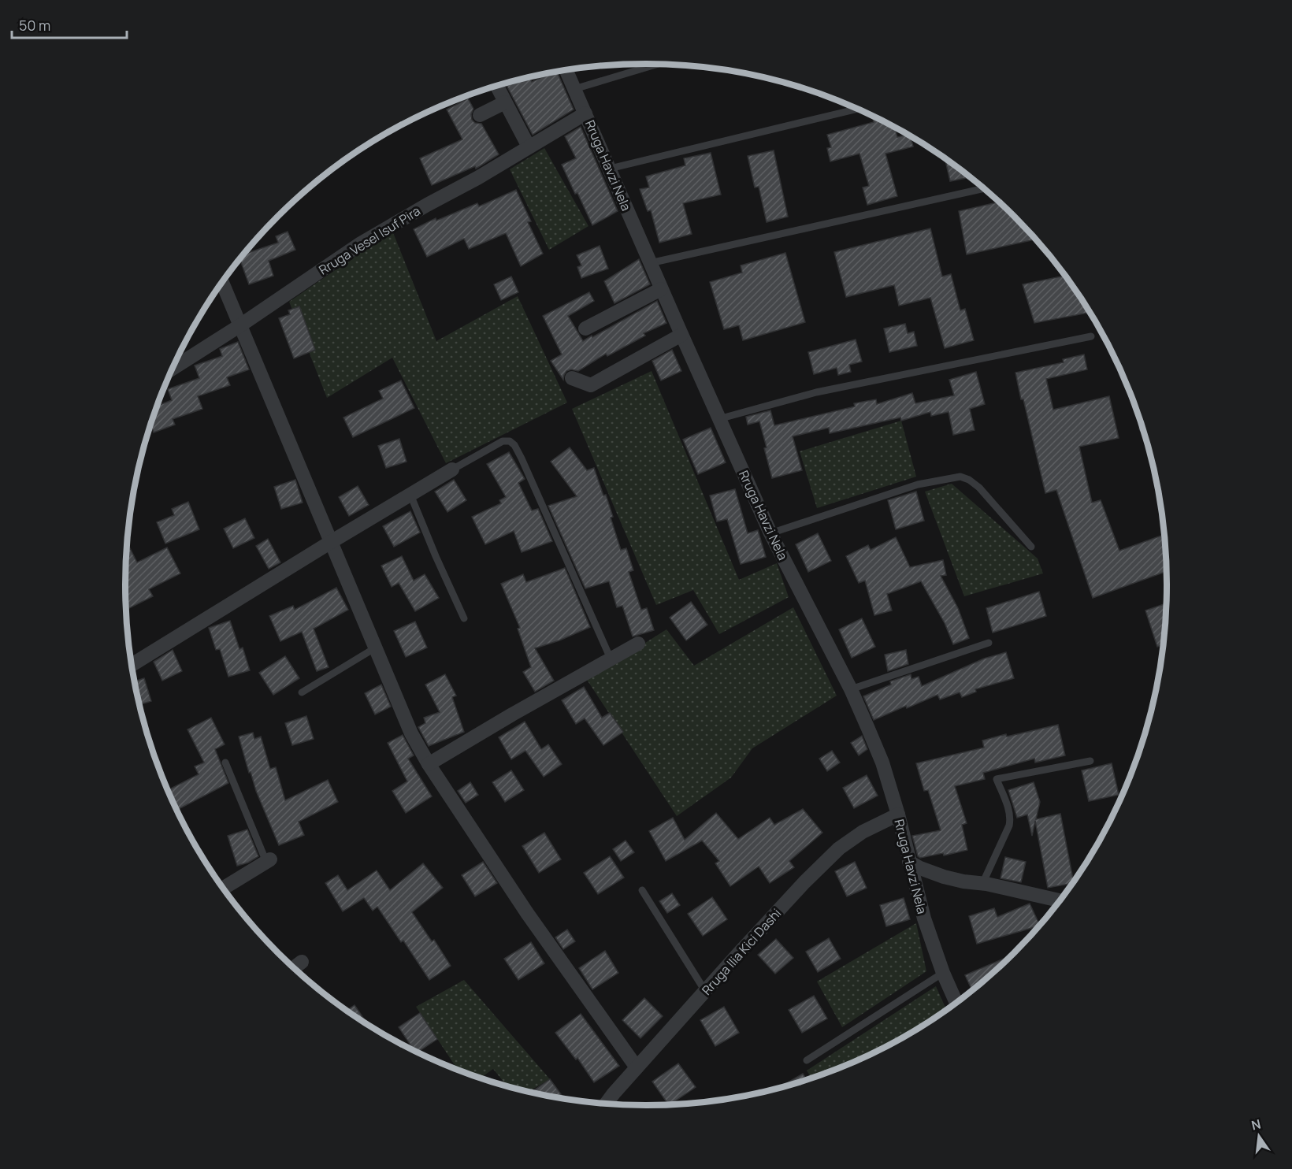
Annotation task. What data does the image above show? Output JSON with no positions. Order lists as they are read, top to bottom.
{
  "streets": {
    "street": ["Rruga Havzi Nela", "Rruga Vesel Isuf Pira", "Rruga Ilia Kici Dashi"]
  },
  "crossings": [
    ["Rruga Havzi Nela", "Rruga Vesel Isuf Pira"],
    ["Rruga Havzi Nela", "Rruga Ilia Kici Dashi"]
  ],
  "scale_bar": "50 m",
  "north": "top"
}
